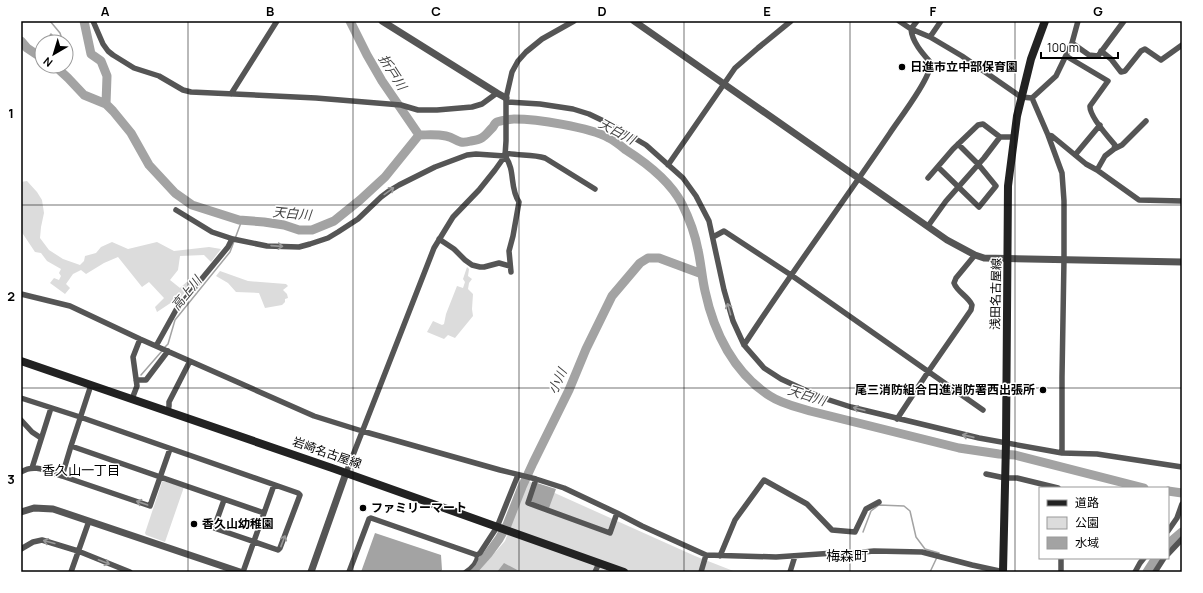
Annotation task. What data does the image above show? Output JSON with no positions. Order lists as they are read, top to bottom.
{
  "streets": {
    "main road": ["浅田名古屋線", "岩崎名古屋線"]
  },
  "districts": ["香久山一丁目", "梅森町"],
  "water": [
    "折戸川",
    "天白川",
    "高上川",
    "小川"
  ],
  "places": [
    "日進市立中部保育園",
    "尾三消防組合日進消防署西出張所",
    "ファミリーマート",
    "香久山幼稚園"
  ],
  "legend": ["道路", "公園", "水域"],
  "scale_bar": "100 m",
  "north": "bottom left",
  "grid": {
    "columns": [
      "A",
      "B",
      "C",
      "D",
      "E",
      "F",
      "G"
    ],
    "rows": ["1", "2", "3"]
  }
}
